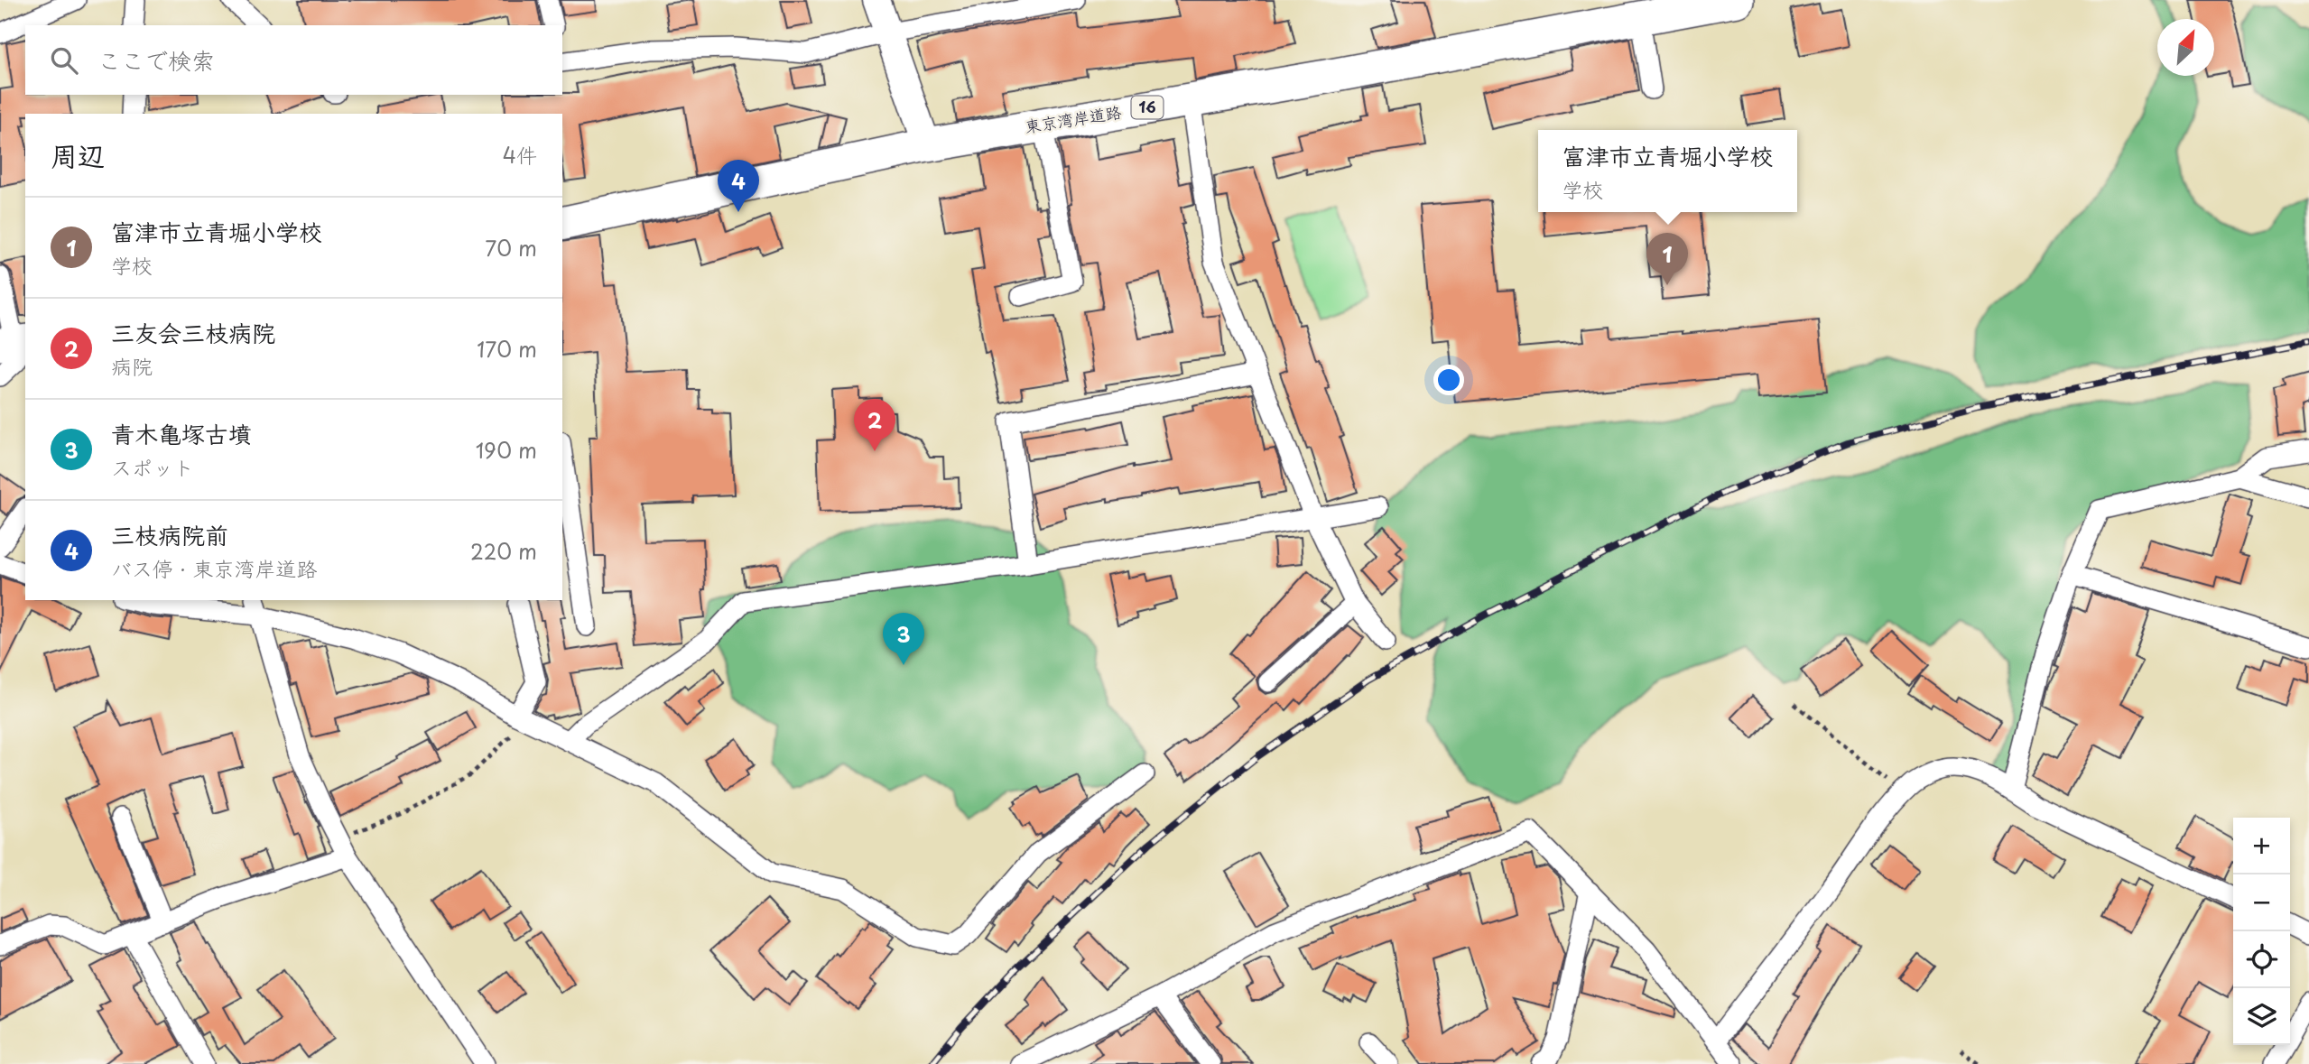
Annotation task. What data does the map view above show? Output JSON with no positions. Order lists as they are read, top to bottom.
{
  "streets": {
    "highway": ["16", "東京湾岸道路"]
  },
  "north": "top right",
  "page": {
    "search": "ここで検索",
    "heading": ["周辺", "4件"],
    "popup": ["富津市立青堀小学校", "学校"],
    "pins": [
      "4",
      "1",
      "2",
      "3"
    ],
    "list": [
      {
        "mark": "1",
        "name": "富津市立青堀小学校",
        "note": "学校",
        "value": "70 m"
      },
      {
        "mark": "2",
        "name": "三友会三枝病院",
        "note": "病院",
        "value": "170 m"
      },
      {
        "mark": "3",
        "name": "青木亀塚古墳",
        "note": "スポット",
        "value": "190 m"
      },
      {
        "mark": "4",
        "name": "三枝病院前",
        "note": "バス停 · 東京湾岸道路",
        "value": "220 m"
      }
    ],
    "map_buttons": ["+", "−"]
  }
}
